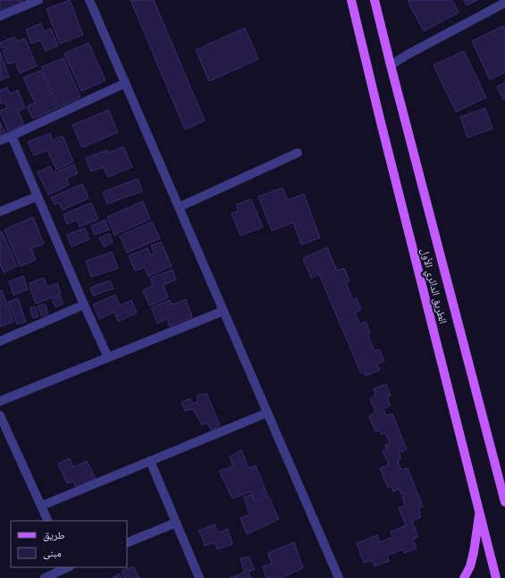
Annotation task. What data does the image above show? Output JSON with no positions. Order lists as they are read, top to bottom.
{
  "streets": {
    "main road": ["الطريق الدائري الأول"]
  },
  "legend": ["طريق", "مبنى"]
}
